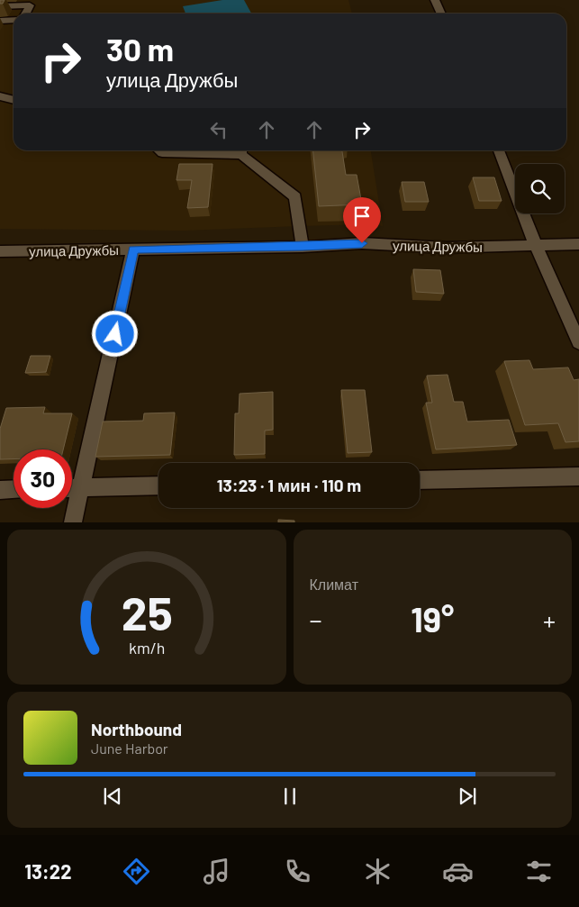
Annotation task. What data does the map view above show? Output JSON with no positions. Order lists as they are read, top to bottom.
{
  "streets": {
    "street": ["улица Дружбы"]
  },
  "page": {
    "turn": ["30 m", "улица Дружбы"],
    "limit": "30",
    "trip": "13:23 · 1 мин · 110 m",
    "tile": "Климат",
    "heat": ["−", "19°", "+"],
    "song": ["Northbound", "June Harbor"],
    "tabs": "13:22",
    "gauge": ["25", "km/h"]
  }
}
